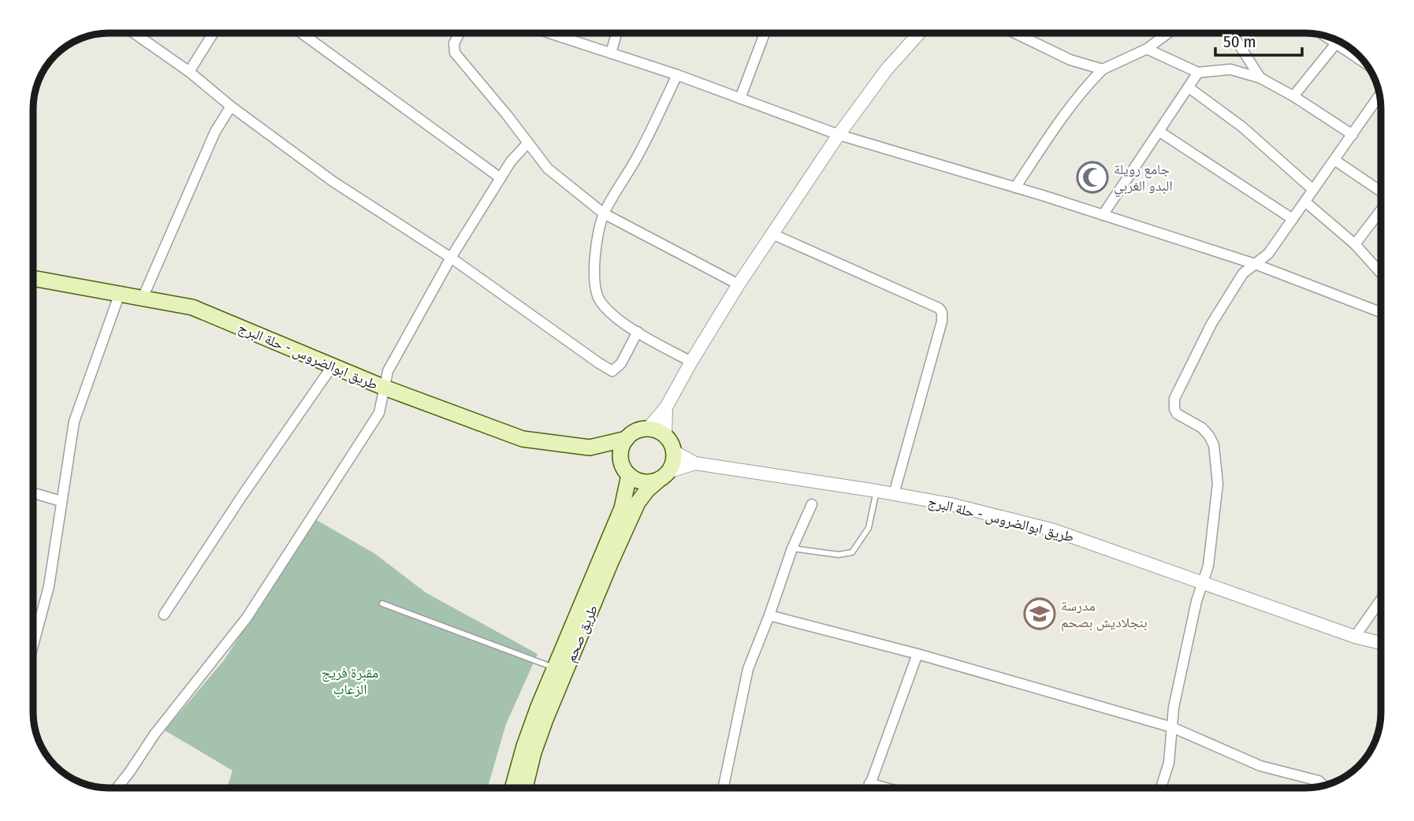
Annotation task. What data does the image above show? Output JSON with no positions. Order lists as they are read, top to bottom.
{
  "streets": {
    "main road": ["طريق ابوالضروس - حلة البرج", "طريق صحم"]
  },
  "crossings": [
    ["طريق ابوالضروس - حلة البرج", "طريق صحم"]
  ],
  "parks": ["مقبرة فريج الزعاب"],
  "places": {
    "mosque": ["جامع رويلة البدو الغربي"],
    "school or university": ["مدرسة بنجلاديش بصحم"]
  },
  "scale_bar": "50 m"
}
